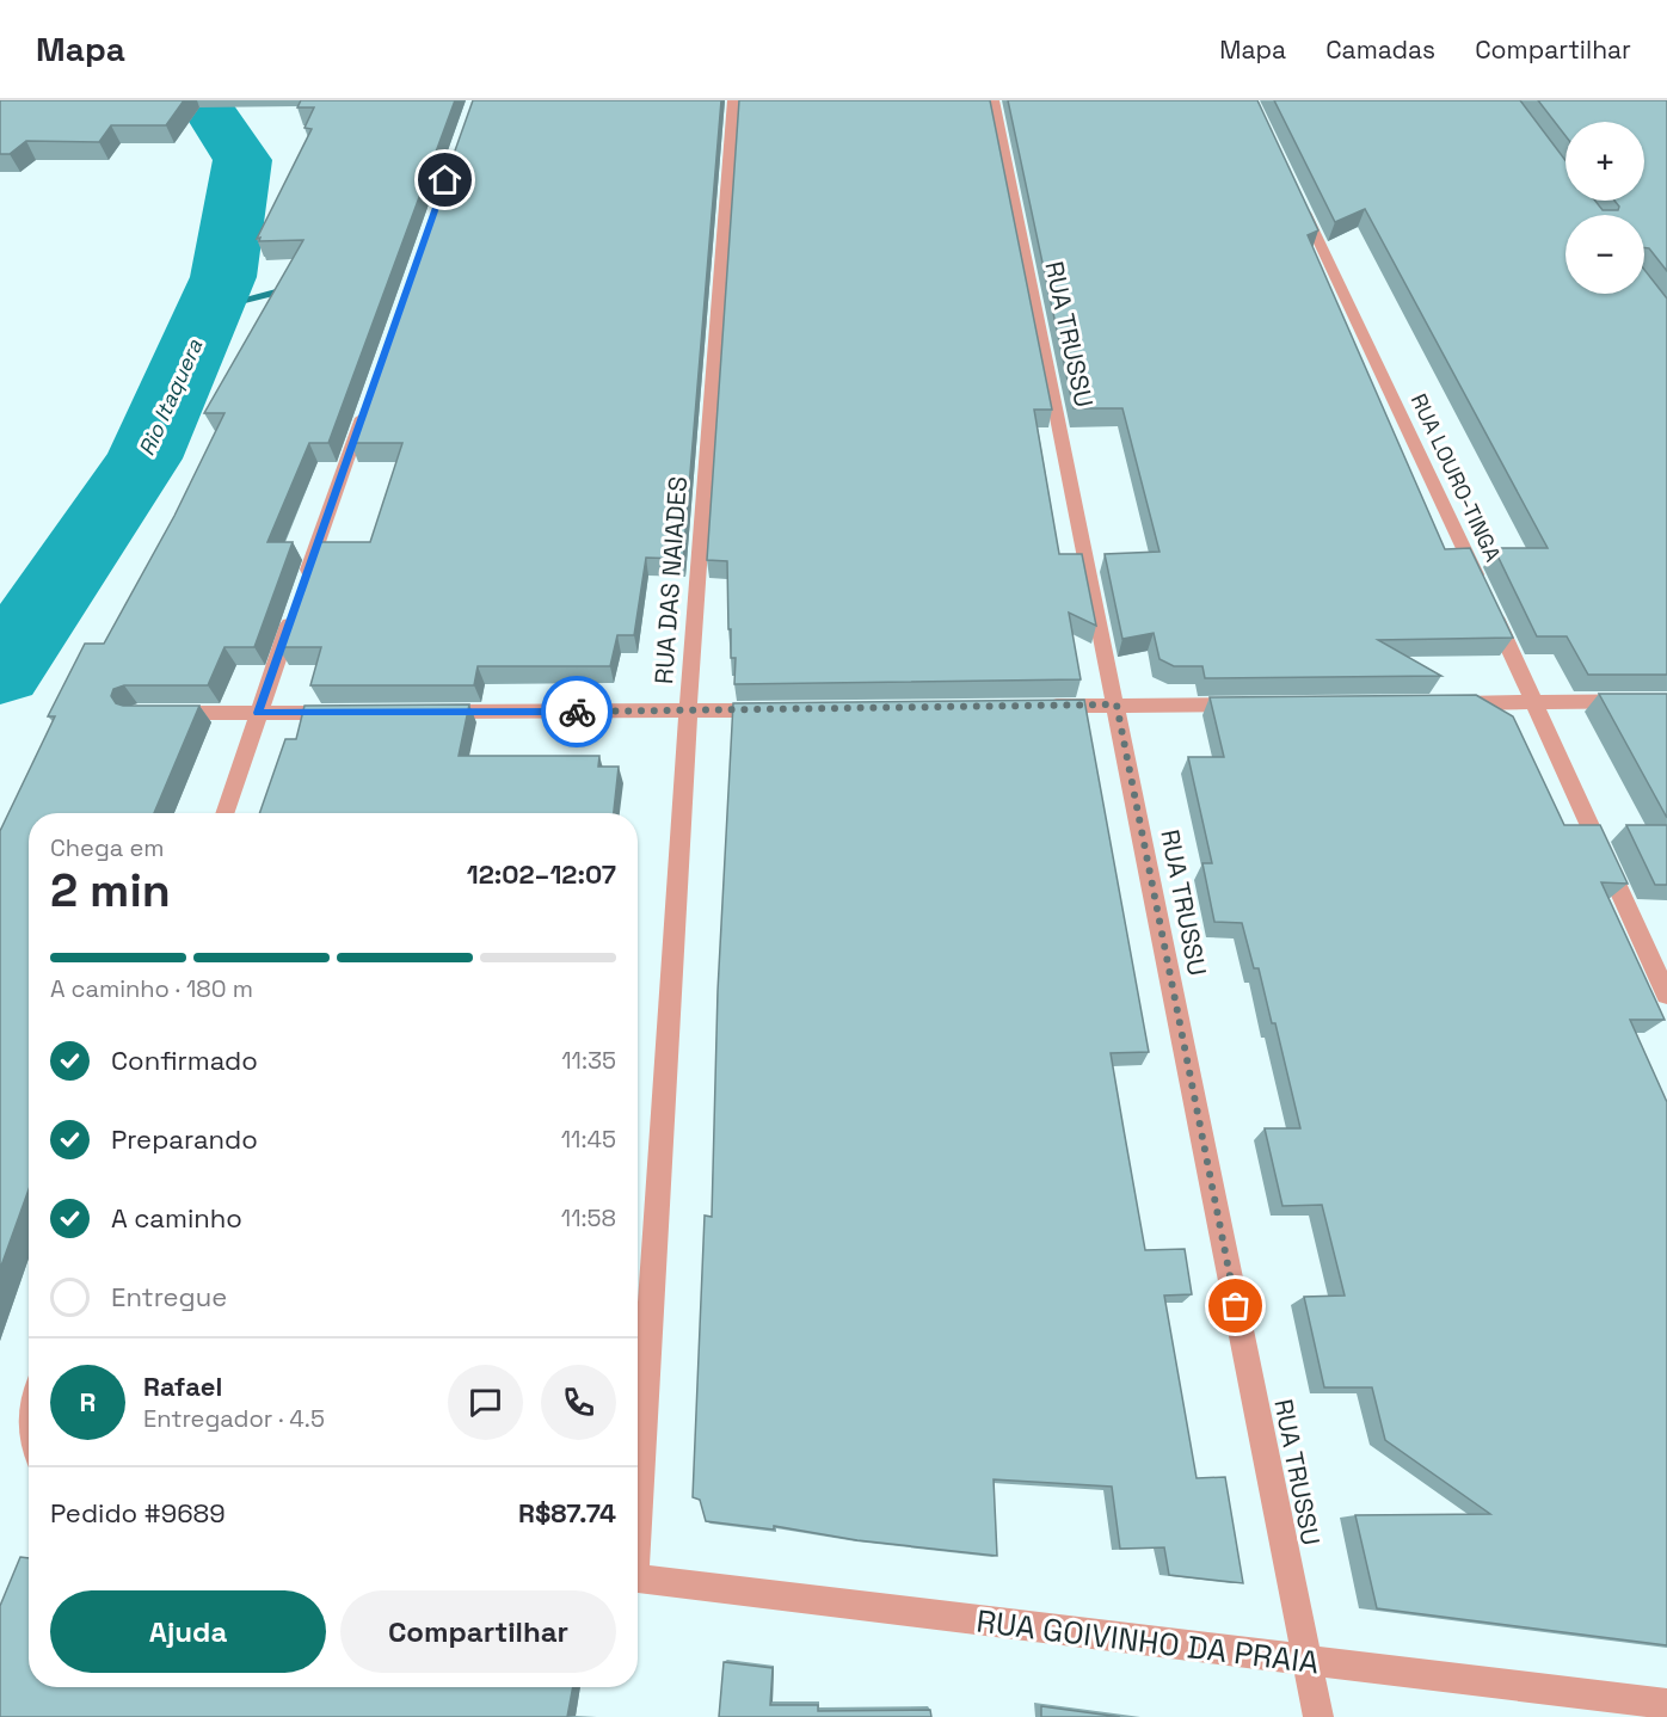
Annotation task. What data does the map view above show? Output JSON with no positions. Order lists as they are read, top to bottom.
{
  "streets": {
    "street": [
      "RUA TRUSSU",
      "RUA LOURO-TINGA",
      "RUA DAS NAIADES",
      "RUA GOIVINHO DA PRAIA"
    ]
  },
  "crossings": [
    ["RUA TRUSSU", "RUA GOIVINHO DA PRAIA"]
  ],
  "water": ["Rio Itaquera"],
  "page": {
    "header": "Mapa",
    "nav": ["Mapa", "Camadas", "Compartilhar"],
    "map_buttons": ["+", "−"],
    "heading": ["2 min", "Chega em", "12:02–12:07"],
    "panel": [
      "Rafael",
      "Entregador · 4.5",
      "Pedido #9689",
      "R$87.74"
    ],
    "bar": "A caminho · 180 m",
    "list": [
      ["Confirmado", "11:35"],
      ["Preparando", "11:45"],
      ["A caminho", "11:58"],
      "Entregue"
    ],
    "round": "R",
    "buttons": ["Ajuda", "Compartilhar"]
  }
}
